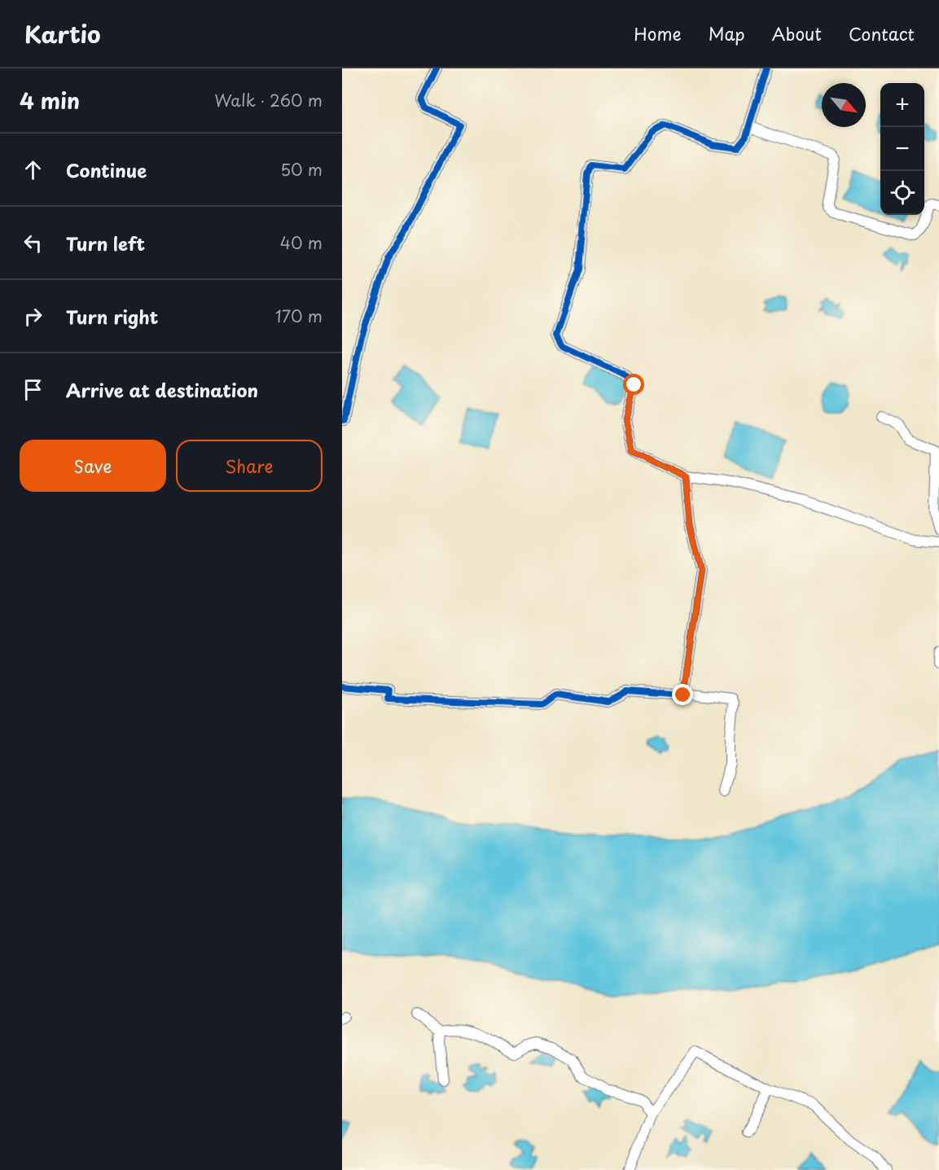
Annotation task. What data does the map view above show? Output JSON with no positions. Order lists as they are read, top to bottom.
{
  "north": "bottom right",
  "page": {
    "header": "Kartio",
    "nav": [
      "Home",
      "Map",
      "About",
      "Contact"
    ],
    "heading": ["4 min", "Walk · 260 m"],
    "map_buttons": ["+", "−"],
    "list": [
      ["Continue", "50 m"],
      ["Turn left", "40 m"],
      ["Turn right", "170 m"],
      "Arrive at destination"
    ],
    "buttons": ["Save", "Share"]
  }
}
